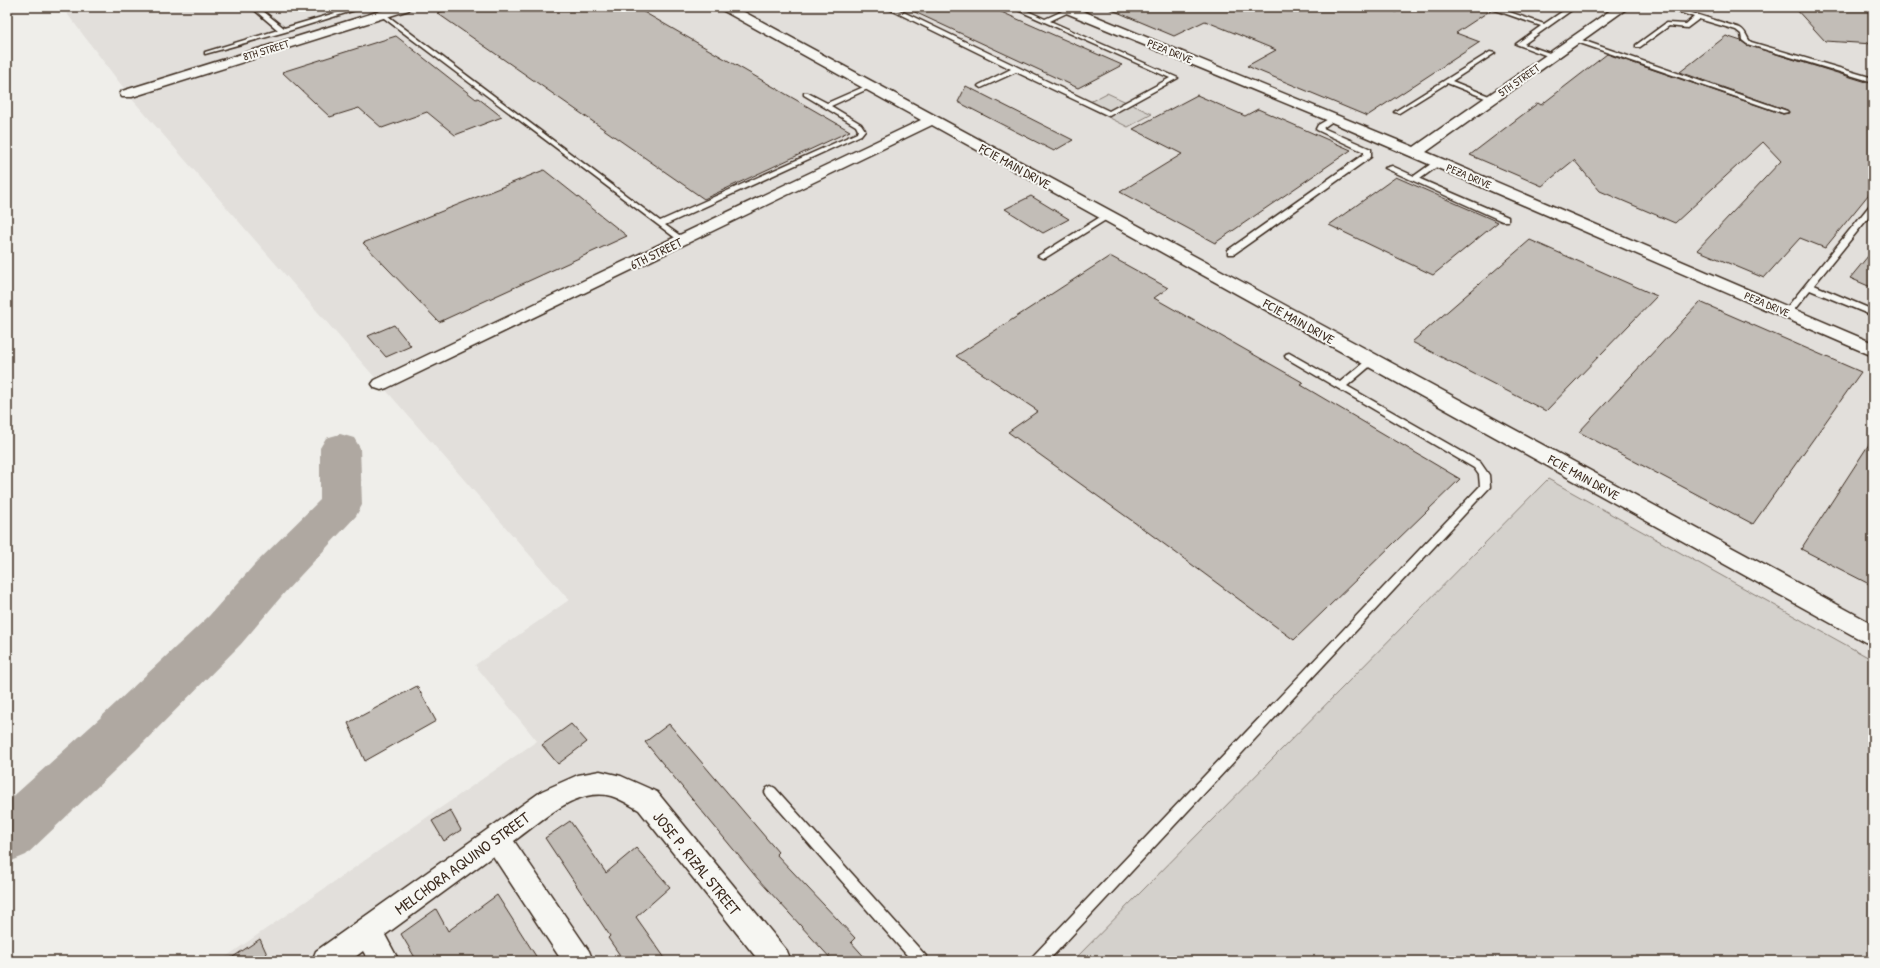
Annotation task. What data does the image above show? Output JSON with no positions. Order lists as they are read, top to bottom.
{
  "streets": {
    "street": [
      "8TH STREET",
      "PEZA DRIVE",
      "5TH STREET",
      "FCIE MAIN DRIVE",
      "6TH STREET",
      "MELCHORA AQUINO STREET",
      "JOSE P. RIZAL STREET"
    ]
  },
  "crossings": [
    ["PEZA DRIVE", "5TH STREET"],
    ["FCIE MAIN DRIVE", "6TH STREET"],
    ["MELCHORA AQUINO STREET", "JOSE P. RIZAL STREET"]
  ]
}
